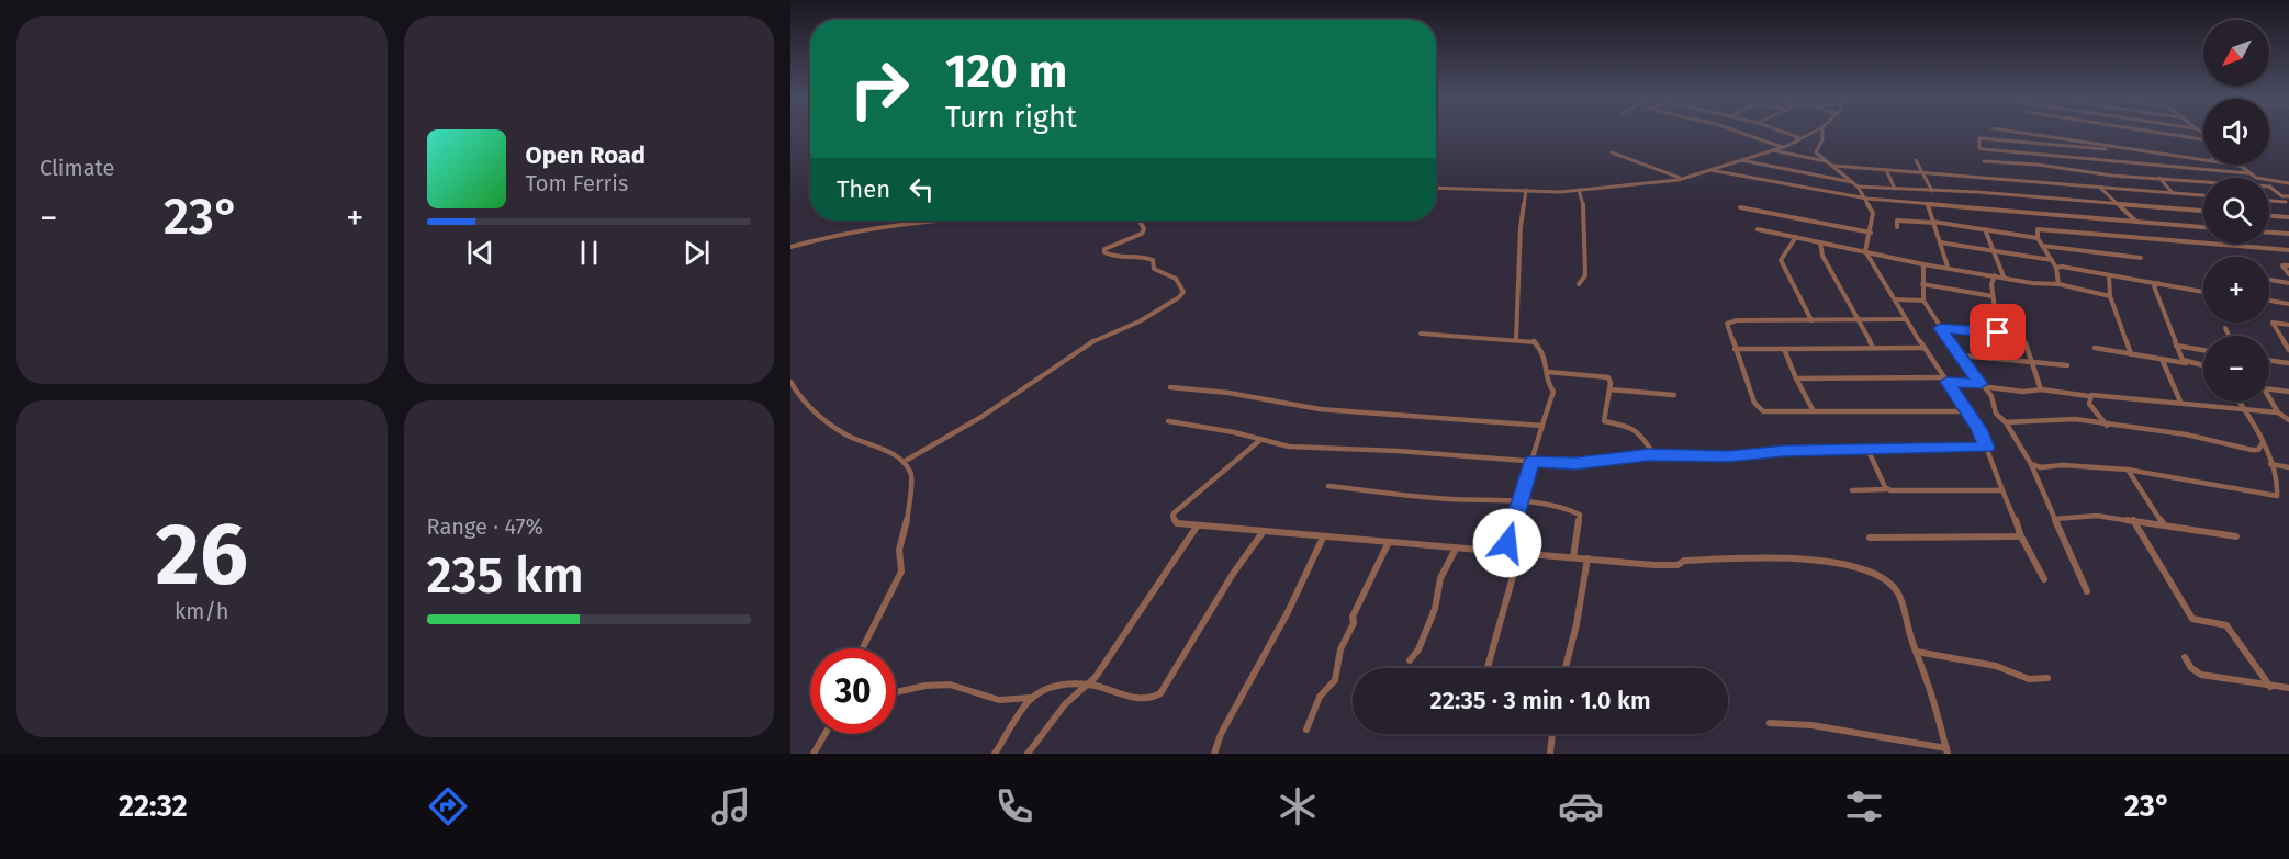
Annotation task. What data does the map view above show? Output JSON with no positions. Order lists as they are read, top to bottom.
{
  "north": "bottom left",
  "page": {
    "tile": [
      "Climate",
      ["26", "km/h"],
      ["Range · 47%", "235 km"]
    ],
    "map_buttons": ["+", "−"],
    "turn": ["120 m", "Turn right"],
    "song": ["Open Road", "Tom Ferris"],
    "then": "Then",
    "heat": ["−", "23°", "+"],
    "limit": "30",
    "trip": "22:35 · 3 min · 1.0 km",
    "tabs": ["22:32", "23°"]
  }
}
